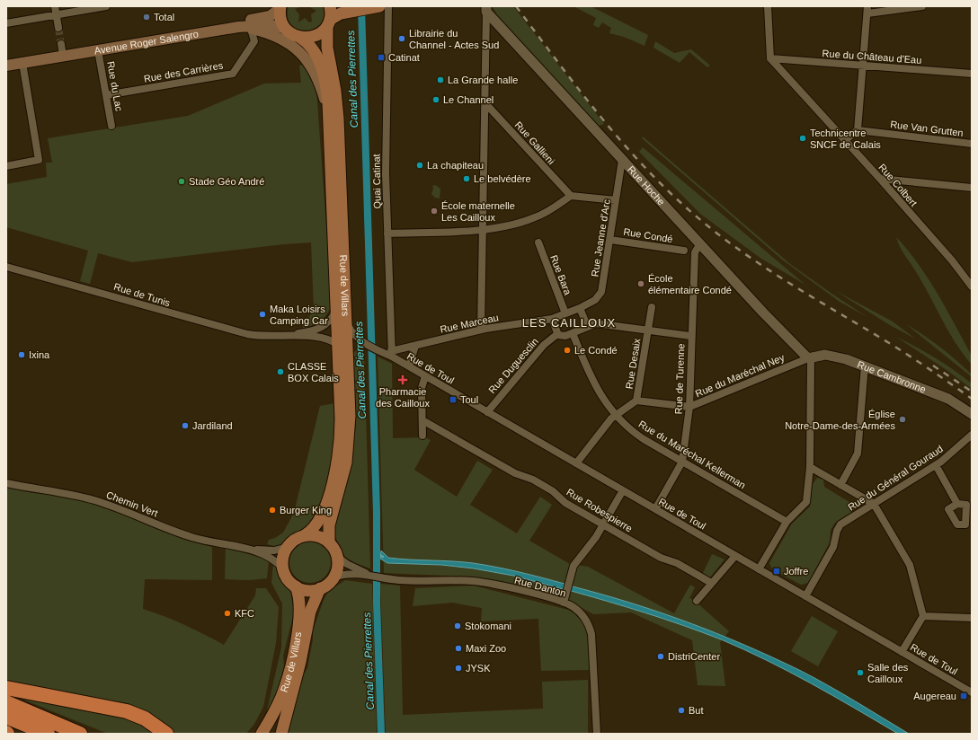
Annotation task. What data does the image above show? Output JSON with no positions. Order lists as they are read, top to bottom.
{
  "streets": {
    "main road": ["Avenue Roger Salengro", "Rue de Villars"],
    "street": [
      "Rue du Château d'Eau",
      "Rue des Carrières",
      "Rue du Lac",
      "Rue Van Grutten",
      "Rue Gallieni",
      "Quai Catinat",
      "Rue Colbert",
      "Rue Hoche",
      "Rue Condé",
      "Rue Jeanne d'Arc",
      "Rue Bara",
      "Rue de Tunis",
      "Rue Marceau",
      "Rue Desaix",
      "Rue Duguesclin",
      "Rue de Toul",
      "Rue du Maréchal Ney",
      "Rue Cambronne",
      "Rue de Turenne",
      "Rue du Maréchal Kellerman",
      "Rue du Général Gouraud",
      "Chemin Vert",
      "Rue Robespierre",
      "Rue Danton"
    ]
  },
  "crossings": [
    ["Avenue Roger Salengro", "Rue du Lac"],
    ["Avenue Roger Salengro", "Rue de Villars"],
    ["Rue du Château d'Eau", "Rue Colbert"],
    ["Rue des Carrières", "Rue du Lac"],
    ["Quai Catinat", "Rue Marceau"],
    ["Quai Catinat", "Rue de Toul"],
    ["Rue Hoche", "Rue Jeanne d'Arc"],
    ["Rue Hoche", "Rue du Maréchal Ney"],
    ["Rue Hoche", "Rue Cambronne"],
    ["Rue Hoche", "Rue de Turenne"],
    ["Rue Condé", "Rue Jeanne d'Arc"],
    ["Rue Jeanne d'Arc", "Rue Bara"],
    ["Rue Jeanne d'Arc", "Rue Marceau"],
    ["Rue Bara", "Rue Marceau"],
    ["Rue de Villars", "Rue de Tunis"],
    ["Rue Marceau", "Rue de Toul"],
    ["Rue Desaix", "Rue de Toul"],
    ["Rue Desaix", "Rue du Maréchal Ney"],
    ["Rue Desaix", "Rue du Maréchal Kellerman"],
    ["Rue Duguesclin", "Rue de Toul"],
    ["Rue de Toul", "Rue de Turenne"],
    ["Rue de Toul", "Rue du Général Gouraud"],
    ["Rue du Maréchal Ney", "Rue Cambronne"],
    ["Rue du Maréchal Ney", "Rue de Turenne"],
    ["Rue de Turenne", "Rue du Maréchal Kellerman"]
  ],
  "districts": ["LES CAILLOUX"],
  "water": ["Canal des Pierrettes"],
  "places": {
    "other": [
      "Total",
      "Librairie du Channel - Actes Sud",
      "La Grande halle",
      "Le Channel",
      "Technicentre SNCF de Calais",
      "La chapiteau",
      "Le belvédère",
      "Stade Géo André",
      "École maternelle Les Cailloux",
      "École élémentaire Condé",
      "Maka Loisirs Camping Car",
      "Le Condé",
      "Ixina",
      "CLASSE BOX Calais",
      "Église Notre-Dame-des-Armées",
      "Jardiland",
      "Burger King",
      "KFC",
      "Stokomani",
      "Maxi Zoo",
      "DistriCenter",
      "JYSK",
      "Salle des Cailloux",
      "But"
    ],
    "transit": [
      "Catinat",
      "Toul",
      "Joffre",
      "Augereau"
    ],
    "health": ["Pharmacie des Cailloux"]
  }
}
